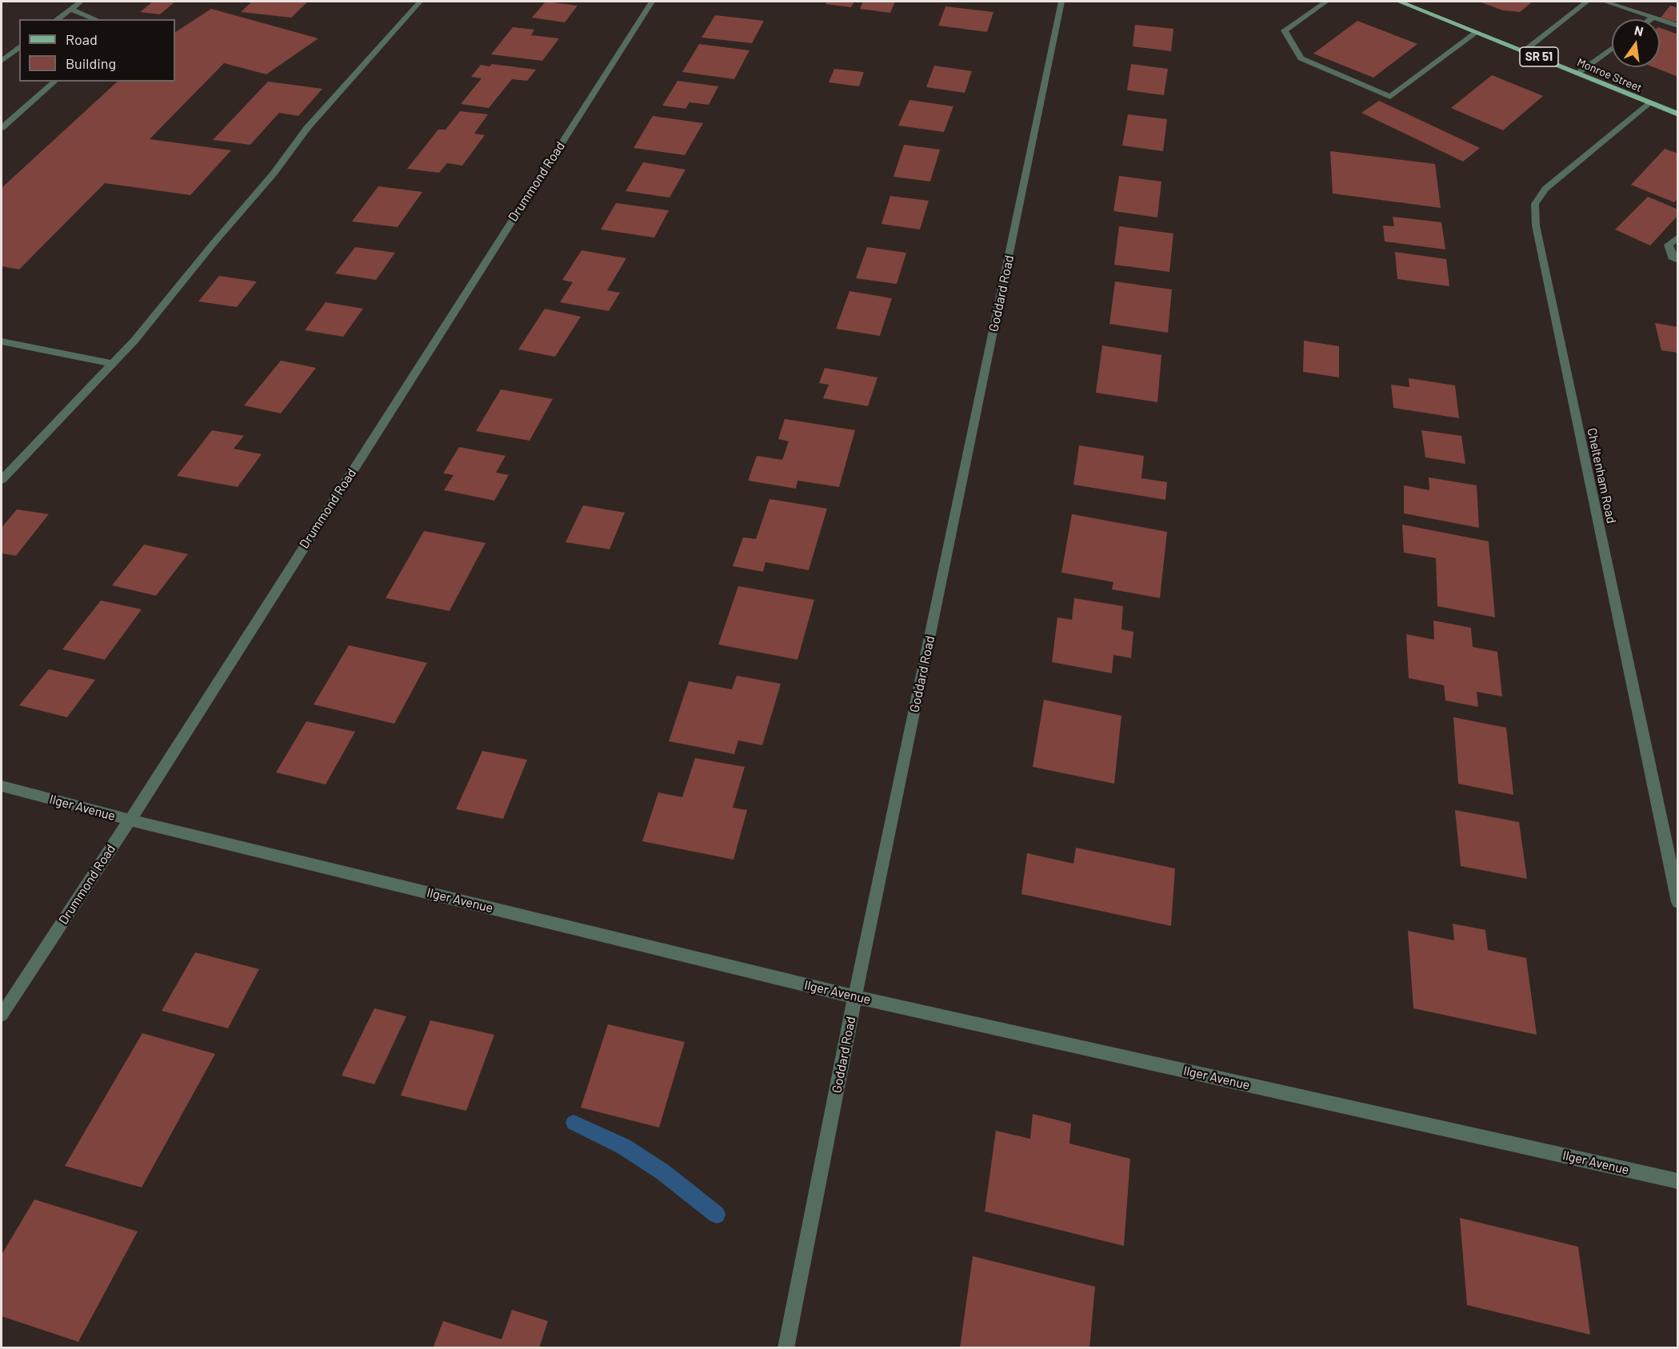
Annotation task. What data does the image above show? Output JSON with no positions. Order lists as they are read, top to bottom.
{
  "streets": {
    "main road": ["SR 51", "Monroe Street"],
    "street": [
      "Drummond Road",
      "Goddard Road",
      "Cheltenham Road",
      "Ilger Avenue"
    ]
  },
  "crossings": [
    ["Monroe Street", "Cheltenham Road"],
    ["Drummond Road", "Ilger Avenue"],
    ["Goddard Road", "Ilger Avenue"]
  ],
  "legend": ["Road", "Building"],
  "north": "top"
}
